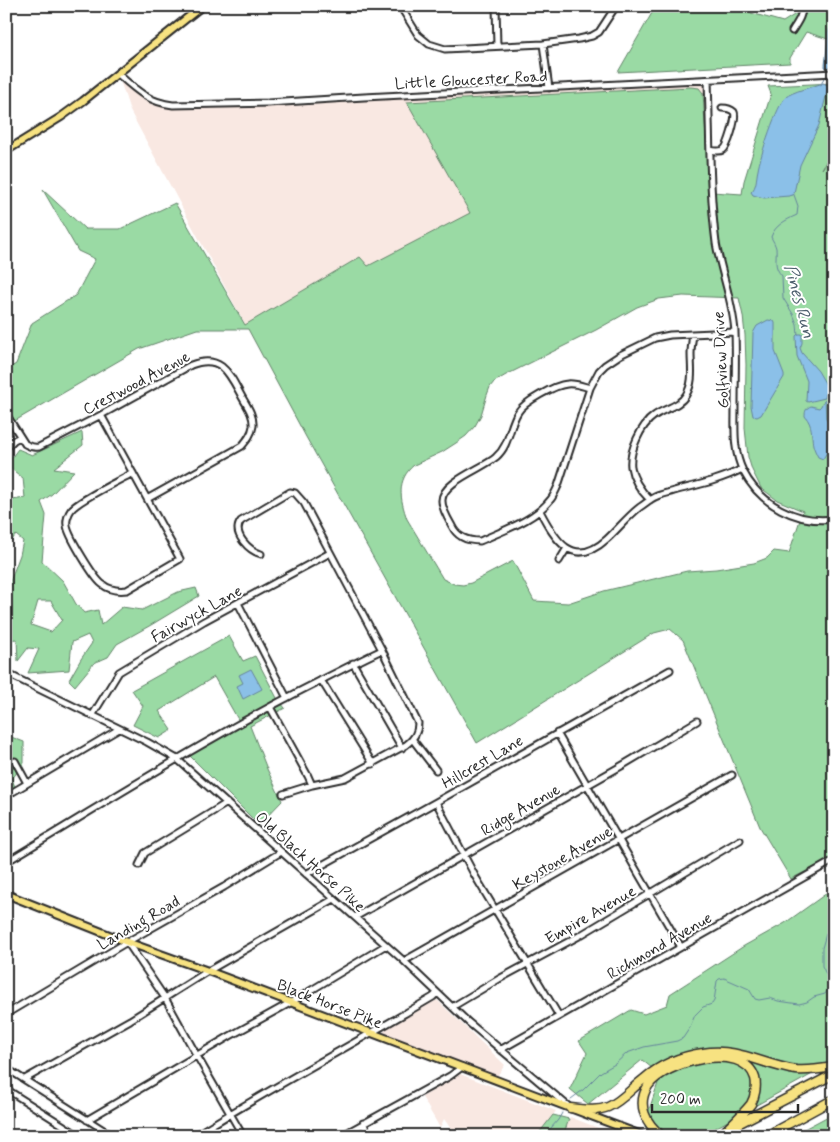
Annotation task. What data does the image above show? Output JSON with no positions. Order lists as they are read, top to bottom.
{
  "streets": {
    "main road": ["Black Horse Pike"],
    "street": [
      "Little Gloucester Road",
      "Golfview Drive",
      "Crestwood Avenue",
      "Fairwyck Lane",
      "Hillcrest Lane",
      "Ridge Avenue",
      "Keystone Avenue",
      "Old Black Horse Pike",
      "Empire Avenue",
      "Landing Road",
      "Richmond Avenue"
    ]
  },
  "crossings": [
    ["Little Gloucester Road", "Golfview Drive"],
    ["Fairwyck Lane", "Old Black Horse Pike"],
    ["Hillcrest Lane", "Old Black Horse Pike"],
    ["Ridge Avenue", "Old Black Horse Pike"],
    ["Keystone Avenue", "Old Black Horse Pike"],
    ["Old Black Horse Pike", "Empire Avenue"],
    ["Old Black Horse Pike", "Landing Road"],
    ["Old Black Horse Pike", "Richmond Avenue"],
    ["Old Black Horse Pike", "Black Horse Pike"],
    ["Landing Road", "Black Horse Pike"]
  ],
  "water": ["Pines Run"],
  "scale_bar": "200 m"
}
